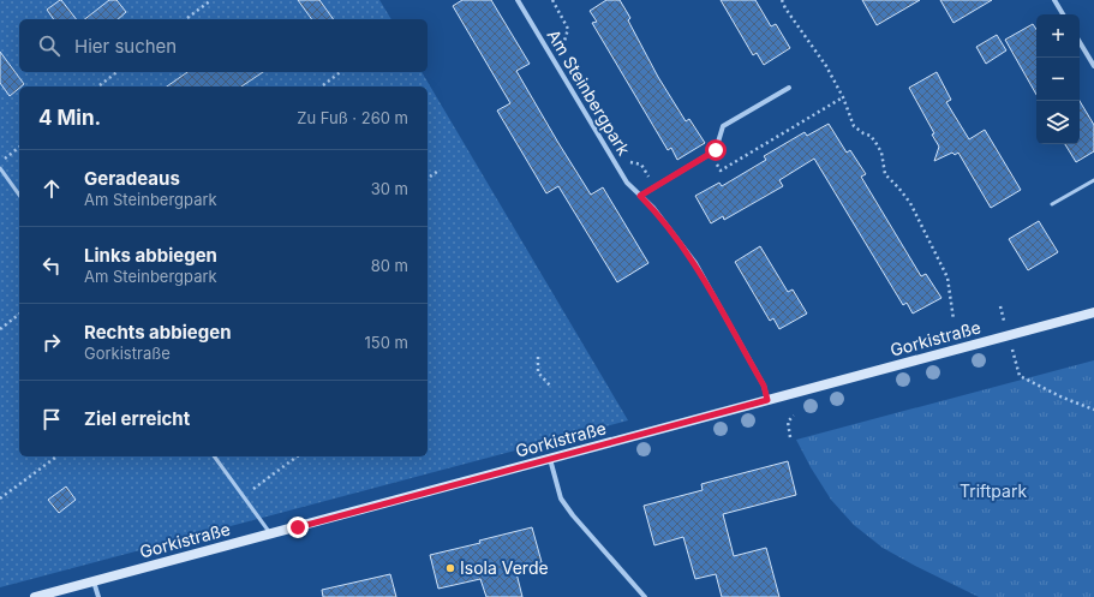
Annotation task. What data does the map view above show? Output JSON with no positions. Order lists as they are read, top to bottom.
{
  "streets": {
    "main road": ["Gorkistraße"],
    "street": ["Am Steinbergpark"]
  },
  "crossings": [
    ["Am Steinbergpark", "Gorkistraße"]
  ],
  "parks": ["Triftpark"],
  "places": ["Isola Verde"],
  "page": {
    "map_buttons": ["+", "−"],
    "search": "Hier suchen",
    "heading": ["4 Min.", "Zu Fuß · 260 m"],
    "list": [
      ["Geradeaus", "Am Steinbergpark", "30 m"],
      ["Links abbiegen", "Am Steinbergpark", "80 m"],
      ["Rechts abbiegen", "Gorkistraße", "150 m"],
      "Ziel erreicht"
    ]
  }
}
